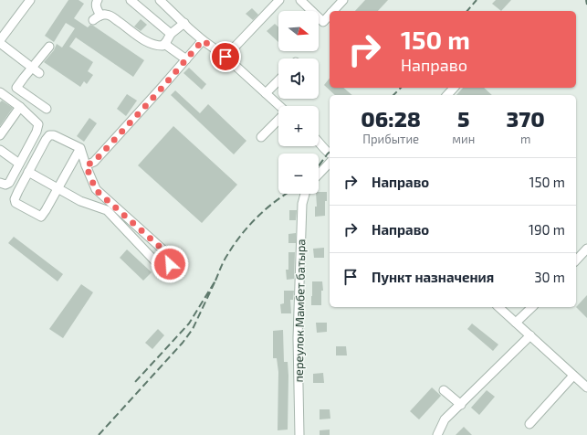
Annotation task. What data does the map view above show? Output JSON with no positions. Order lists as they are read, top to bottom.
{
  "streets": {
    "street": ["переулок Мамбет батыра"]
  },
  "north": "right",
  "page": {
    "map_buttons": ["+", "−"],
    "turn": ["150 m", "Направо"],
    "eta": [
      "06:28",
      "Прибытие",
      "5",
      "мин",
      "370",
      "m"
    ],
    "list": [
      {
        "name": "Направо",
        "value": "150 m"
      },
      {
        "name": "Направо",
        "value": "190 m"
      },
      {
        "name": "Пункт назначения",
        "value": "30 m"
      }
    ]
  }
}
